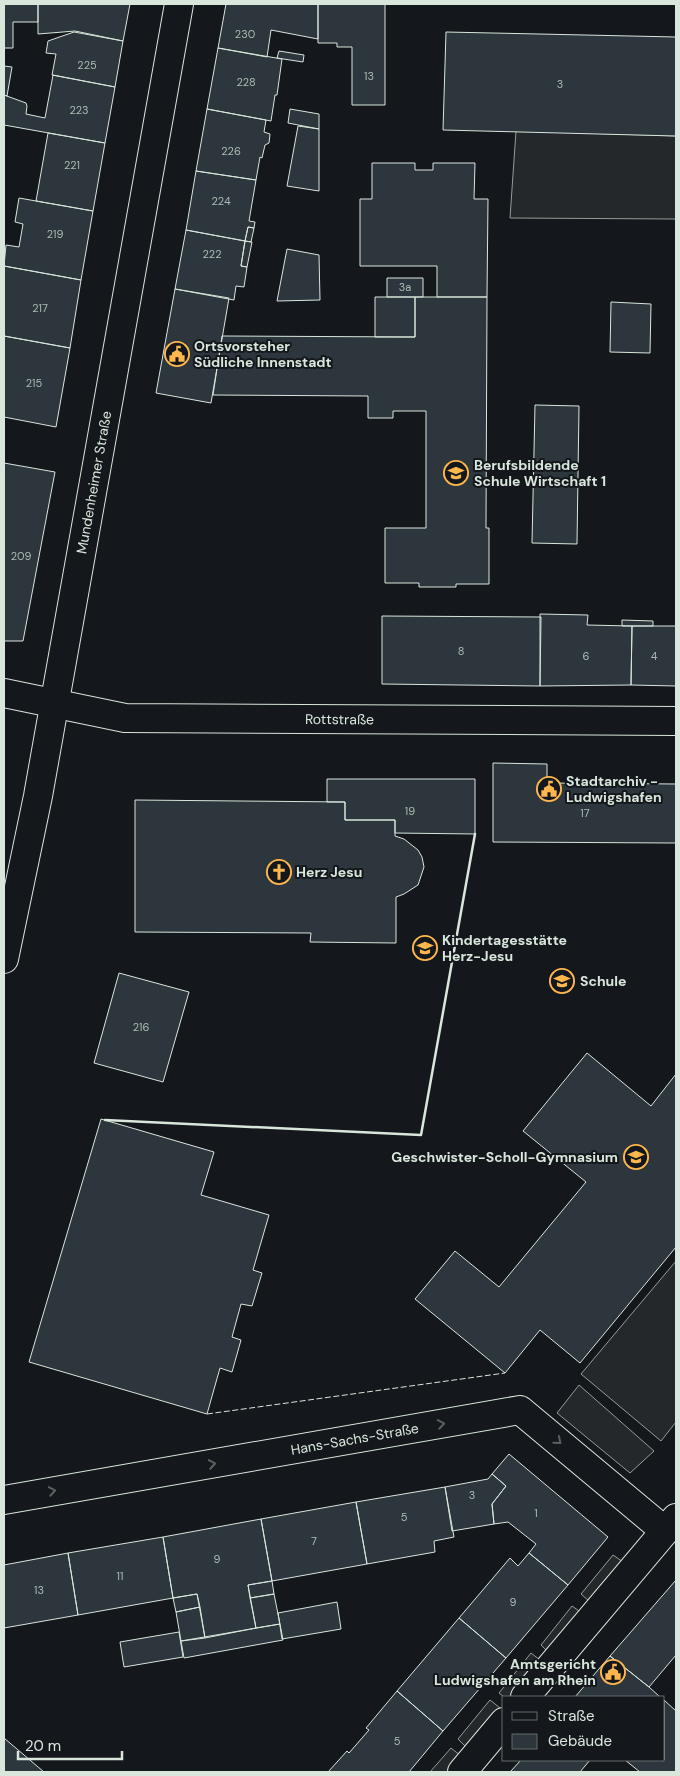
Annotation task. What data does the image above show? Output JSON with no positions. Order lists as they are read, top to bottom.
{
  "streets": {
    "street": ["Mundenheimer Straße", "Rottstraße", "Hans-Sachs-Straße"]
  },
  "crossings": [
    ["Mundenheimer Straße", "Rottstraße"]
  ],
  "one_way": ["Hans-Sachs-Straße"],
  "places": {
    "public building": ["Ortsvorsteher Südliche Innenstadt", "Stadtarchiv - Ludwigshafen", "Amtsgericht Ludwigshafen am Rhein"],
    "school or university": [
      "Berufsbildende Schule Wirtschaft 1",
      "Kindertagesstätte Herz-Jesu",
      "Schule",
      "Geschwister-Scholl-Gymnasium"
    ],
    "church": ["Herz Jesu"]
  },
  "house_numbers": [
    "230",
    "225",
    "13",
    "228",
    "3",
    "223",
    "226",
    "221",
    "224",
    "219",
    "222",
    "3a",
    "217",
    "215",
    "209",
    "8",
    "6",
    "4",
    "19",
    "17",
    "216",
    "3",
    "1",
    "5",
    "7",
    "9",
    "11",
    "13",
    "9",
    "5"
  ],
  "legend": ["Straße", "Gebäude"],
  "scale_bar": "20 m"
}
